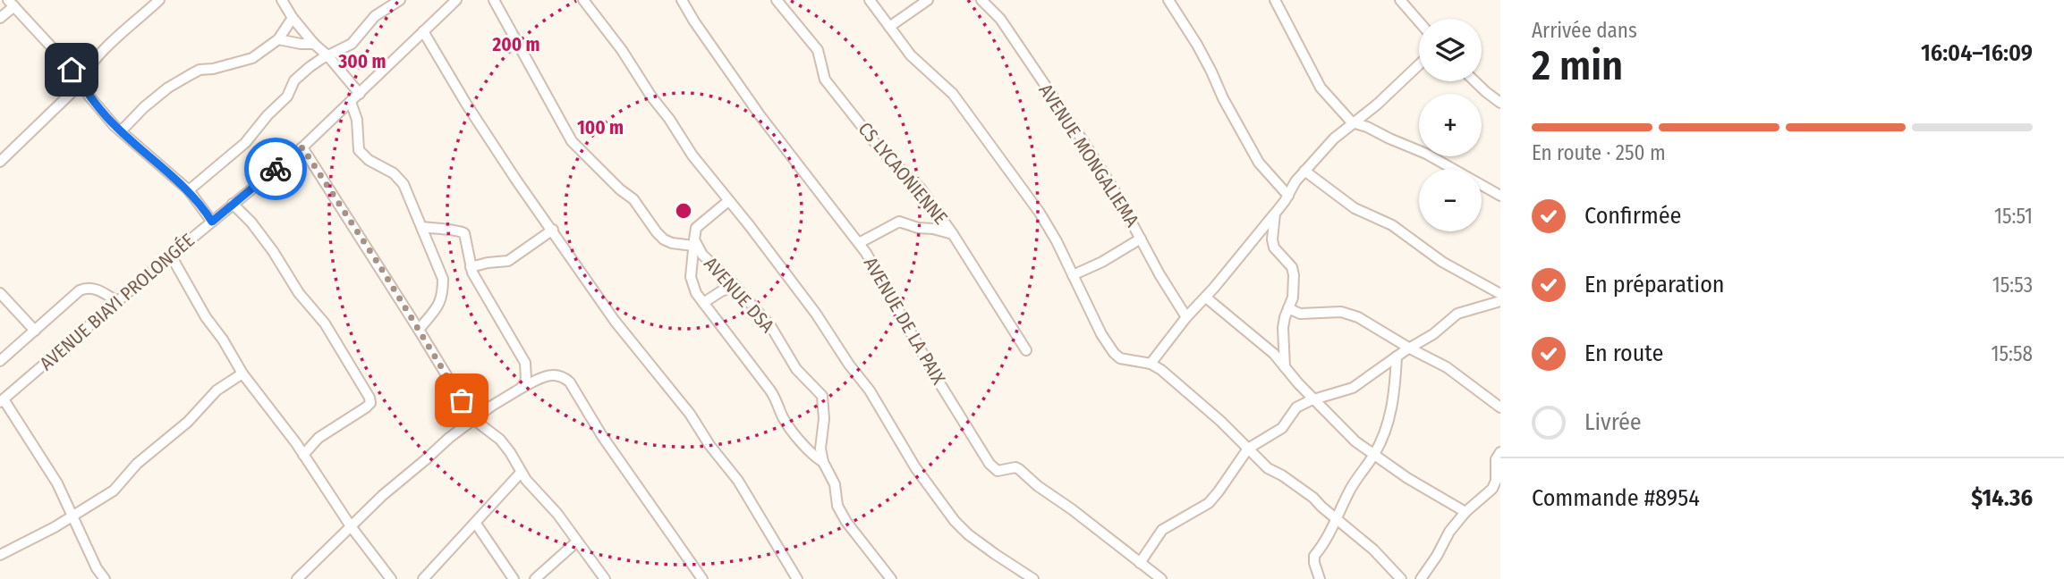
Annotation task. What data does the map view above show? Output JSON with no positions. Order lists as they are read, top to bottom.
{
  "streets": {
    "street": [
      "AVENUE MONGALIEMA",
      "CS LYCAONIENNE",
      "AVENUE DSA",
      "AVENUE BIAYI PROLONGÉE",
      "AVENUE DE LA PAIX"
    ]
  },
  "page": {
    "heading": ["2 min", "Arrivée dans", "16:04–16:09"],
    "panel": ["Commande #8954", "$14.36"],
    "map_buttons": ["+", "−"],
    "bar": "En route · 250 m",
    "list": [
      ["Confirmée", "15:51"],
      ["En préparation", "15:53"],
      ["En route", "15:58"],
      "Livrée"
    ]
  },
  "rings": ["200 m", "300 m", "100 m"]
}
